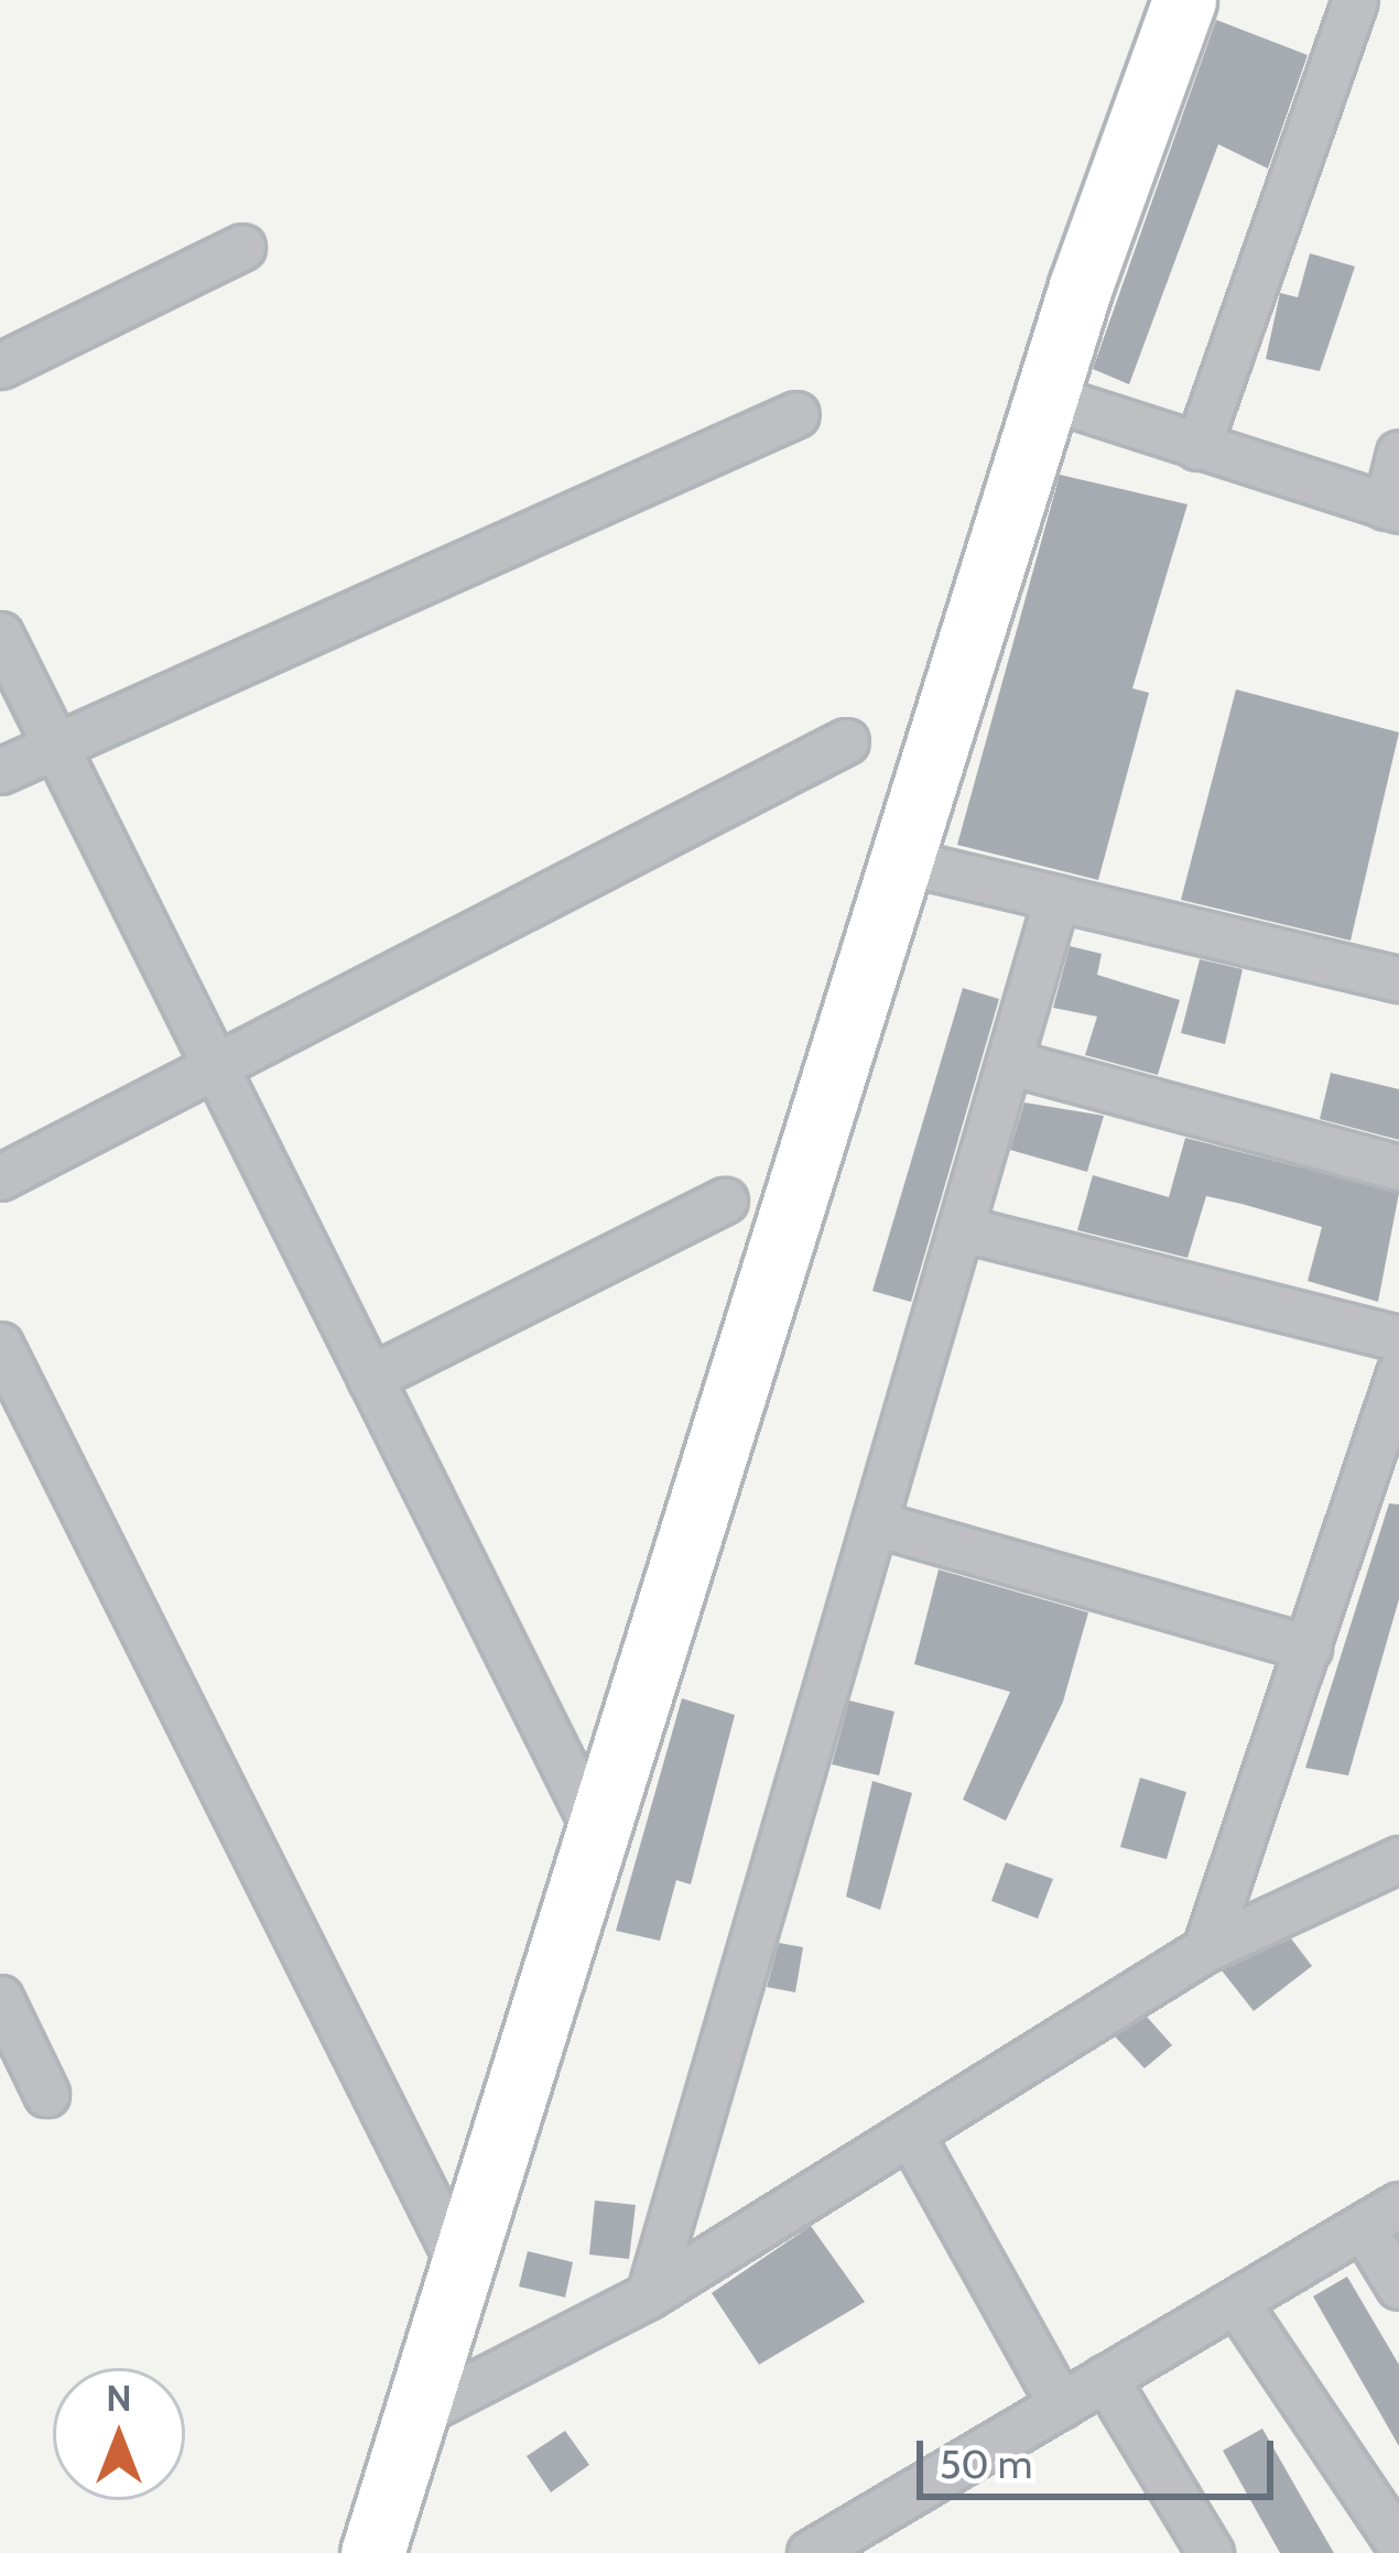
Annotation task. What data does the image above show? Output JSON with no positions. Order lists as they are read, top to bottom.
{
  "scale_bar": "50 m",
  "north": "top"
}
